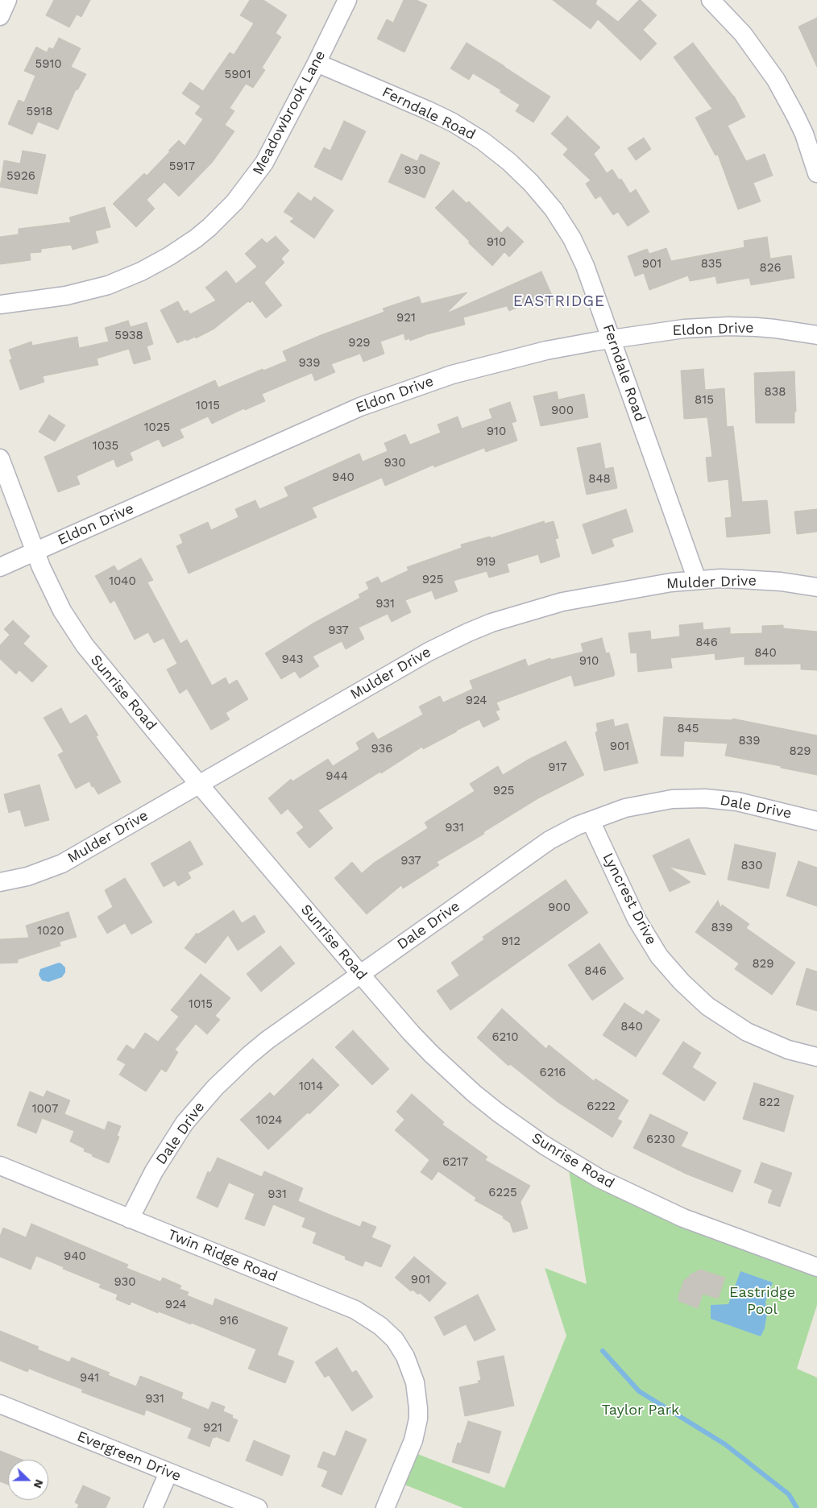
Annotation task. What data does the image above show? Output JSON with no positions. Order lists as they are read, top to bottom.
{
  "streets": {
    "street": [
      "Meadowbrook Lane",
      "Ferndale Road",
      "Eldon Drive",
      "Mulder Drive",
      "Sunrise Road",
      "Dale Drive",
      "Lyncrest Drive",
      "Twin Ridge Road",
      "Evergreen Drive"
    ]
  },
  "crossings": [
    ["Meadowbrook Lane", "Ferndale Road"],
    ["Ferndale Road", "Eldon Drive"],
    ["Ferndale Road", "Mulder Drive"],
    ["Eldon Drive", "Sunrise Road"],
    ["Mulder Drive", "Sunrise Road"],
    ["Sunrise Road", "Dale Drive"],
    ["Dale Drive", "Lyncrest Drive"],
    ["Dale Drive", "Twin Ridge Road"]
  ],
  "districts": ["EASTRIDGE"],
  "parks": ["Eastridge Pool", "Taylor Park"],
  "house_numbers": [
    "5910",
    "5901",
    "5918",
    "5917",
    "930",
    "5926",
    "910",
    "901",
    "835",
    "826",
    "921",
    "5938",
    "929",
    "939",
    "838",
    "815",
    "1015",
    "900",
    "1025",
    "910",
    "1035",
    "930",
    "940",
    "848",
    "919",
    "925",
    "1040",
    "931",
    "937",
    "846",
    "840",
    "943",
    "910",
    "924",
    "845",
    "839",
    "901",
    "936",
    "829",
    "917",
    "944",
    "925",
    "931",
    "937",
    "830",
    "900",
    "839",
    "1020",
    "912",
    "829",
    "846",
    "1015",
    "840",
    "6210",
    "6216",
    "1014",
    "822",
    "6222",
    "1007",
    "1024",
    "6230",
    "6217",
    "6225",
    "931",
    "940",
    "901",
    "930",
    "924",
    "916",
    "941",
    "931",
    "921"
  ],
  "north": "right"
}
